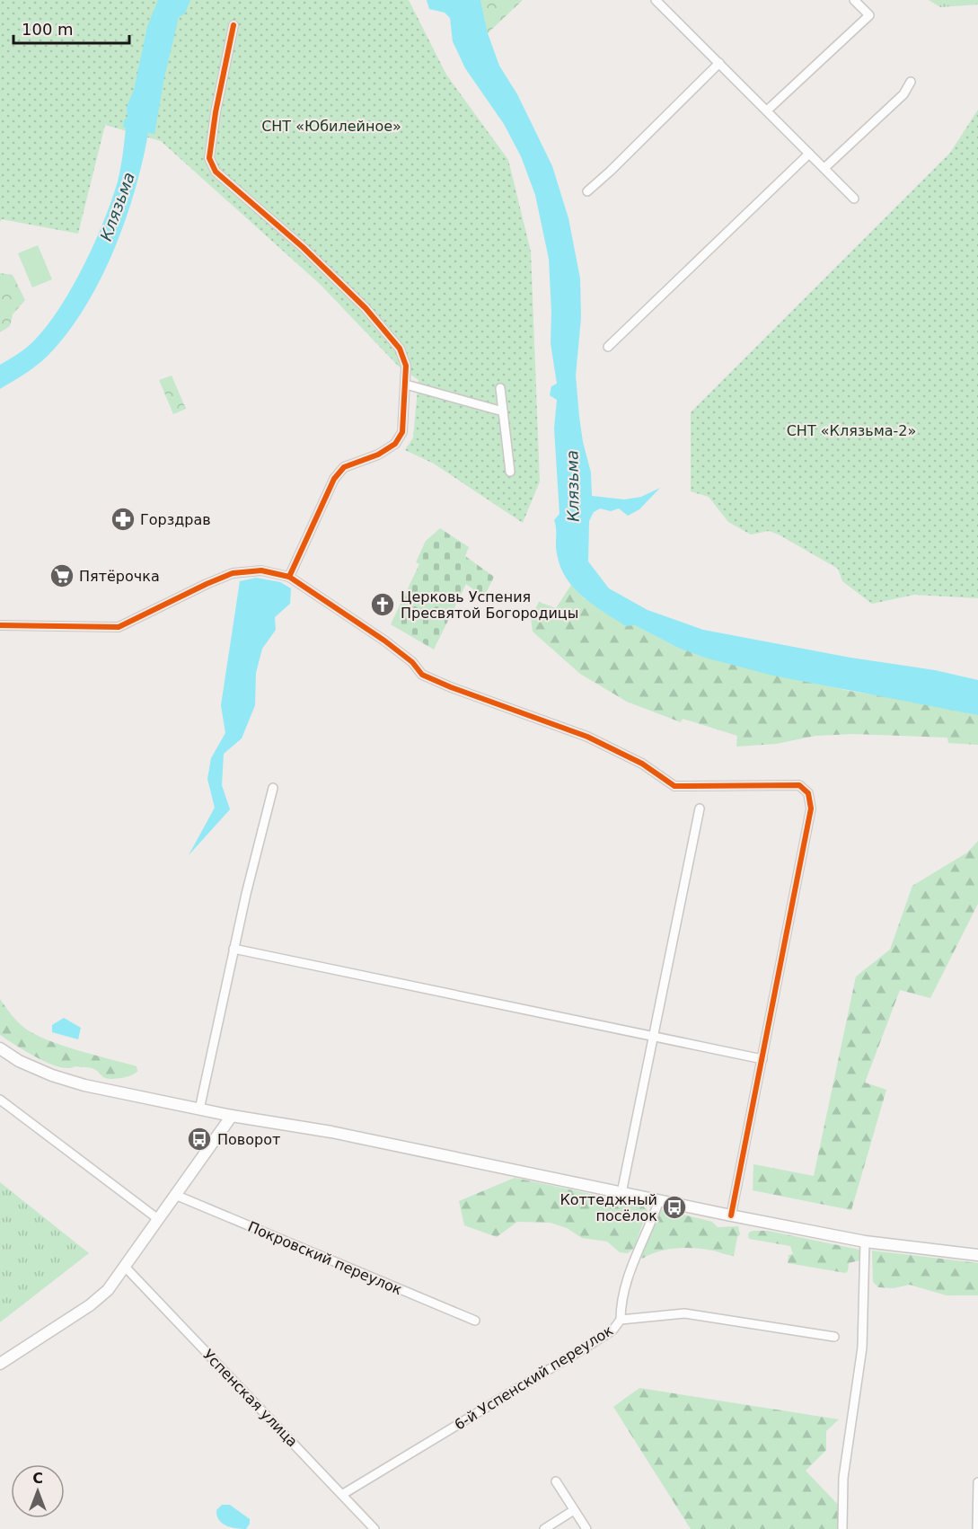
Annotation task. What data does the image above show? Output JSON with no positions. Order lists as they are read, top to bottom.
{
  "streets": {
    "street": ["Покровский переулок", "6-й Успенский переулок", "Успенская улица"]
  },
  "crossings": [
    ["6-й Успенский переулок", "Успенская улица"]
  ],
  "water": ["Клязьма"],
  "parks": ["СНТ «Юбилейное»", "СНТ «Клязьма-2»"],
  "places": {
    "pharmacy": ["Горздрав"],
    "supermarket": ["Пятёрочка"],
    "church": ["Церковь Успения Пресвятой Богородицы"],
    "bus stop": ["Поворот", "Коттеджный посёлок"]
  },
  "scale_bar": "100 m",
  "north": "top"
}
